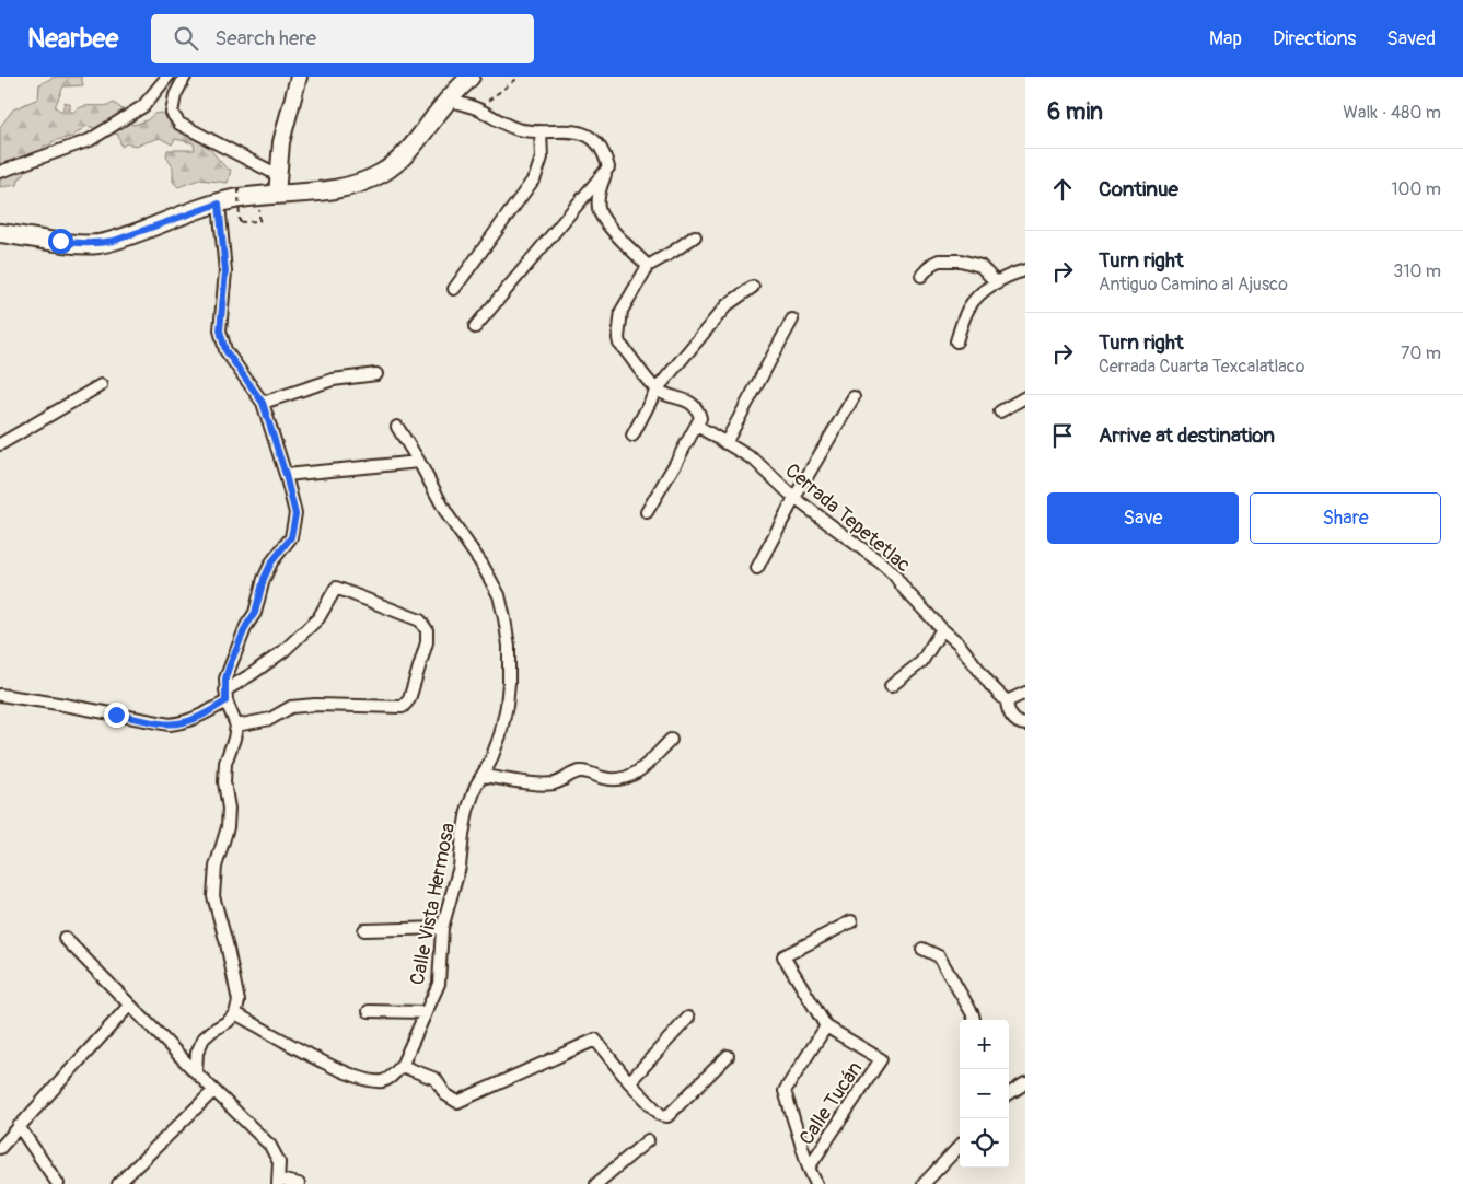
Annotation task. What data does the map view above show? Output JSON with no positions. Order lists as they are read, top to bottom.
{
  "streets": {
    "street": ["Cerrada Tepetetlac", "Calle Vista Hermosa", "Calle Tucán"]
  },
  "page": {
    "header": "Nearbee",
    "search": "Search here",
    "nav": ["Map", "Directions", "Saved"],
    "heading": ["6 min", "Walk · 480 m"],
    "list": [
      ["Continue", "100 m"],
      ["Turn right", "Antiguo Camino al Ajusco", "310 m"],
      ["Turn right", "Cerrada Cuarta Texcalatlaco", "70 m"],
      "Arrive at destination"
    ],
    "buttons": ["Save", "Share"],
    "map_buttons": ["+", "−"]
  }
}
